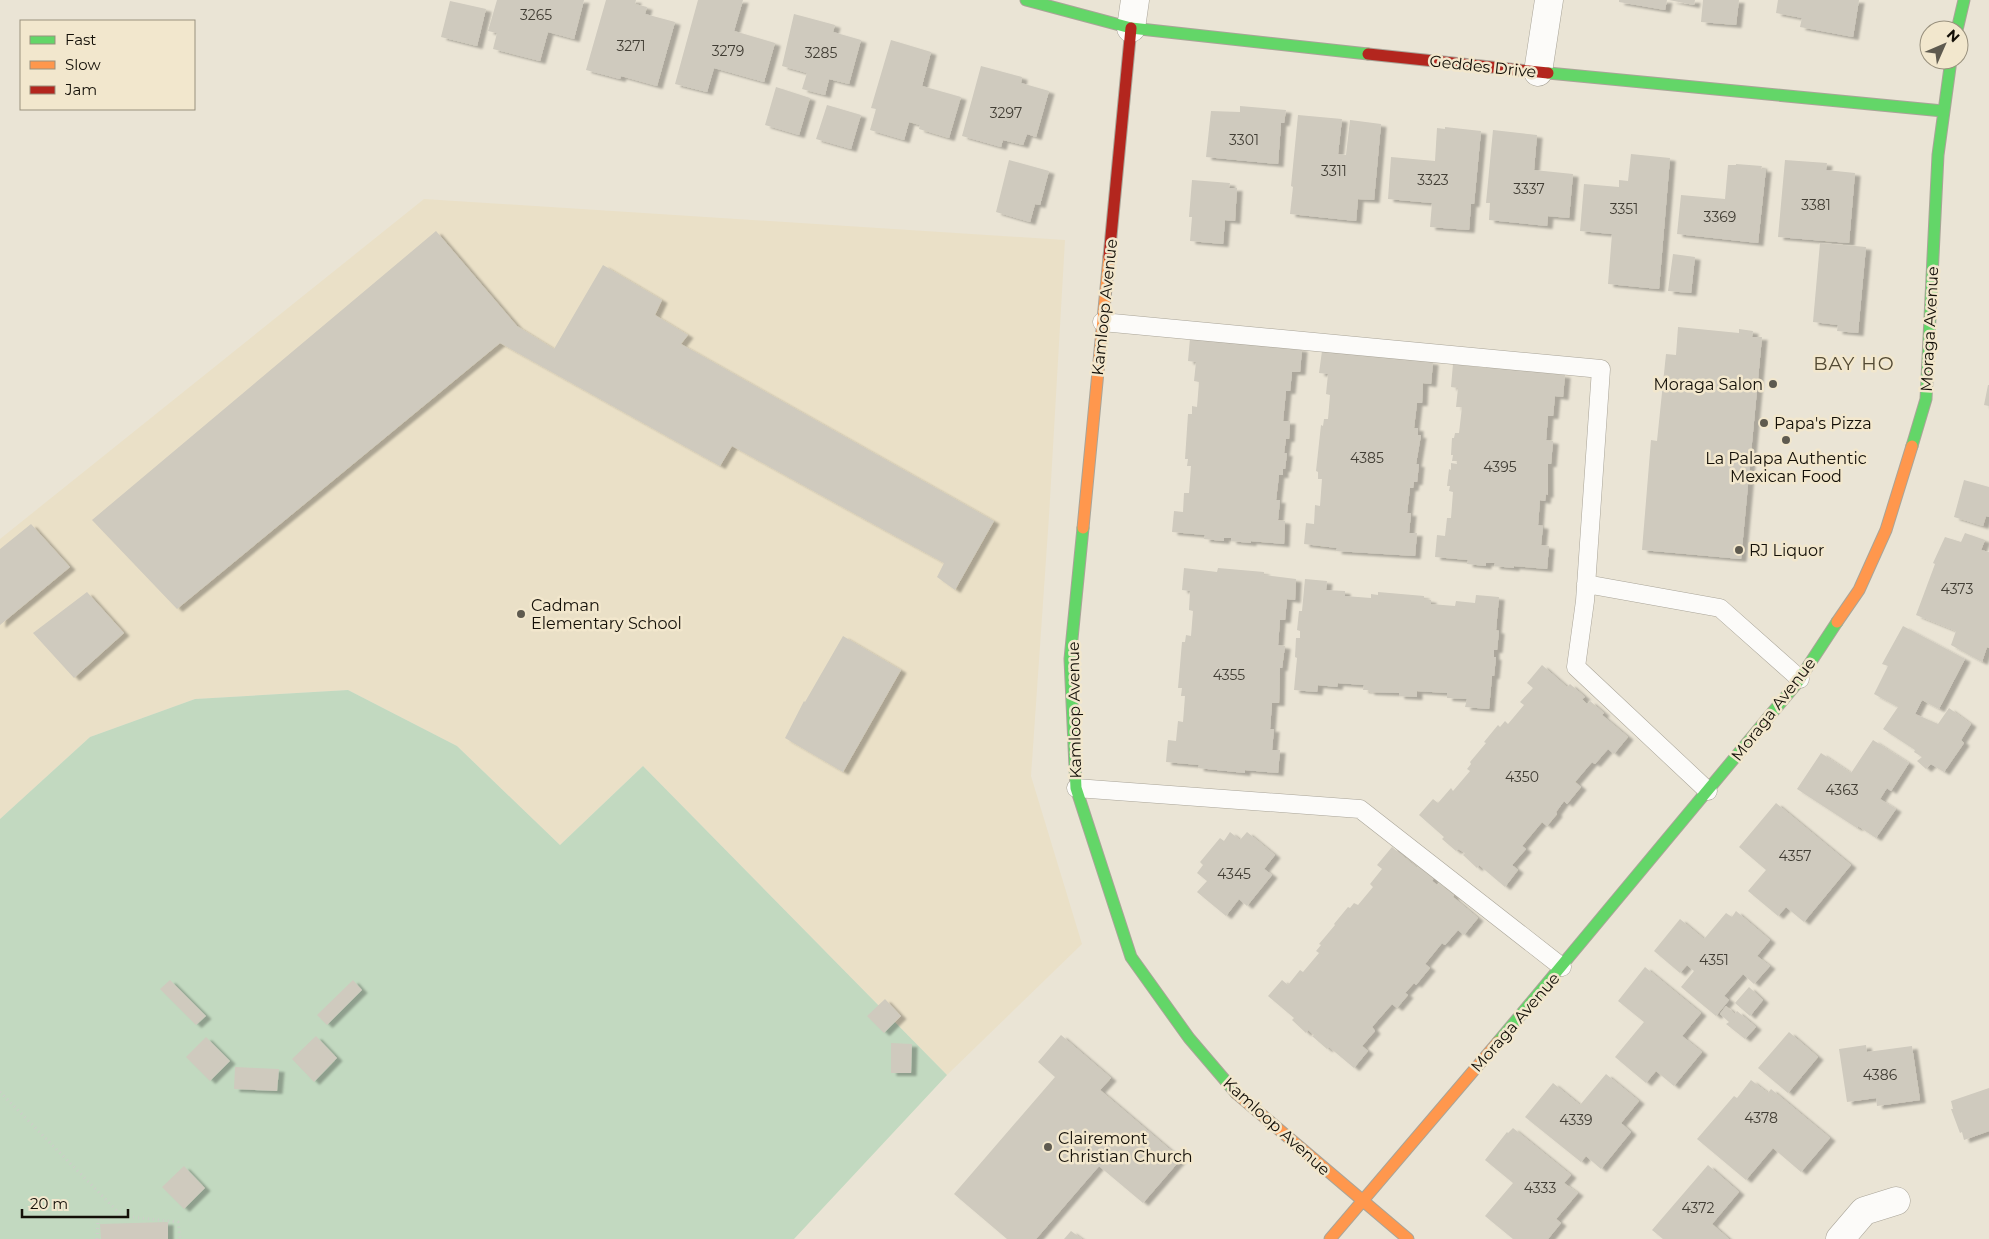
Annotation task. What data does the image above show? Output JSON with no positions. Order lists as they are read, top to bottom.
{
  "streets": {
    "street": ["Geddes Drive", "Kamloop Avenue", "Moraga Avenue"]
  },
  "crossings": [
    ["Geddes Drive", "Kamloop Avenue"],
    ["Geddes Drive", "Moraga Avenue"],
    ["Kamloop Avenue", "Moraga Avenue"]
  ],
  "districts": ["BAY HO"],
  "places": [
    "Moraga Salon",
    "Papa's Pizza",
    "La Palapa Authentic Mexican Food",
    "RJ Liquor",
    "Cadman Elementary School",
    "Clairemont Christian Church"
  ],
  "house_numbers": [
    "3265",
    "3271",
    "3279",
    "3285",
    "3297",
    "3301",
    "3311",
    "3323",
    "3337",
    "3381",
    "3351",
    "3369",
    "4385",
    "4395",
    "4373",
    "4355",
    "4350",
    "4363",
    "4357",
    "4345",
    "4351",
    "4386",
    "4378",
    "4339",
    "4333",
    "4372"
  ],
  "legend": ["Fast", "Slow", "Jam"],
  "scale_bar": "20 m",
  "north": "top right"
}
